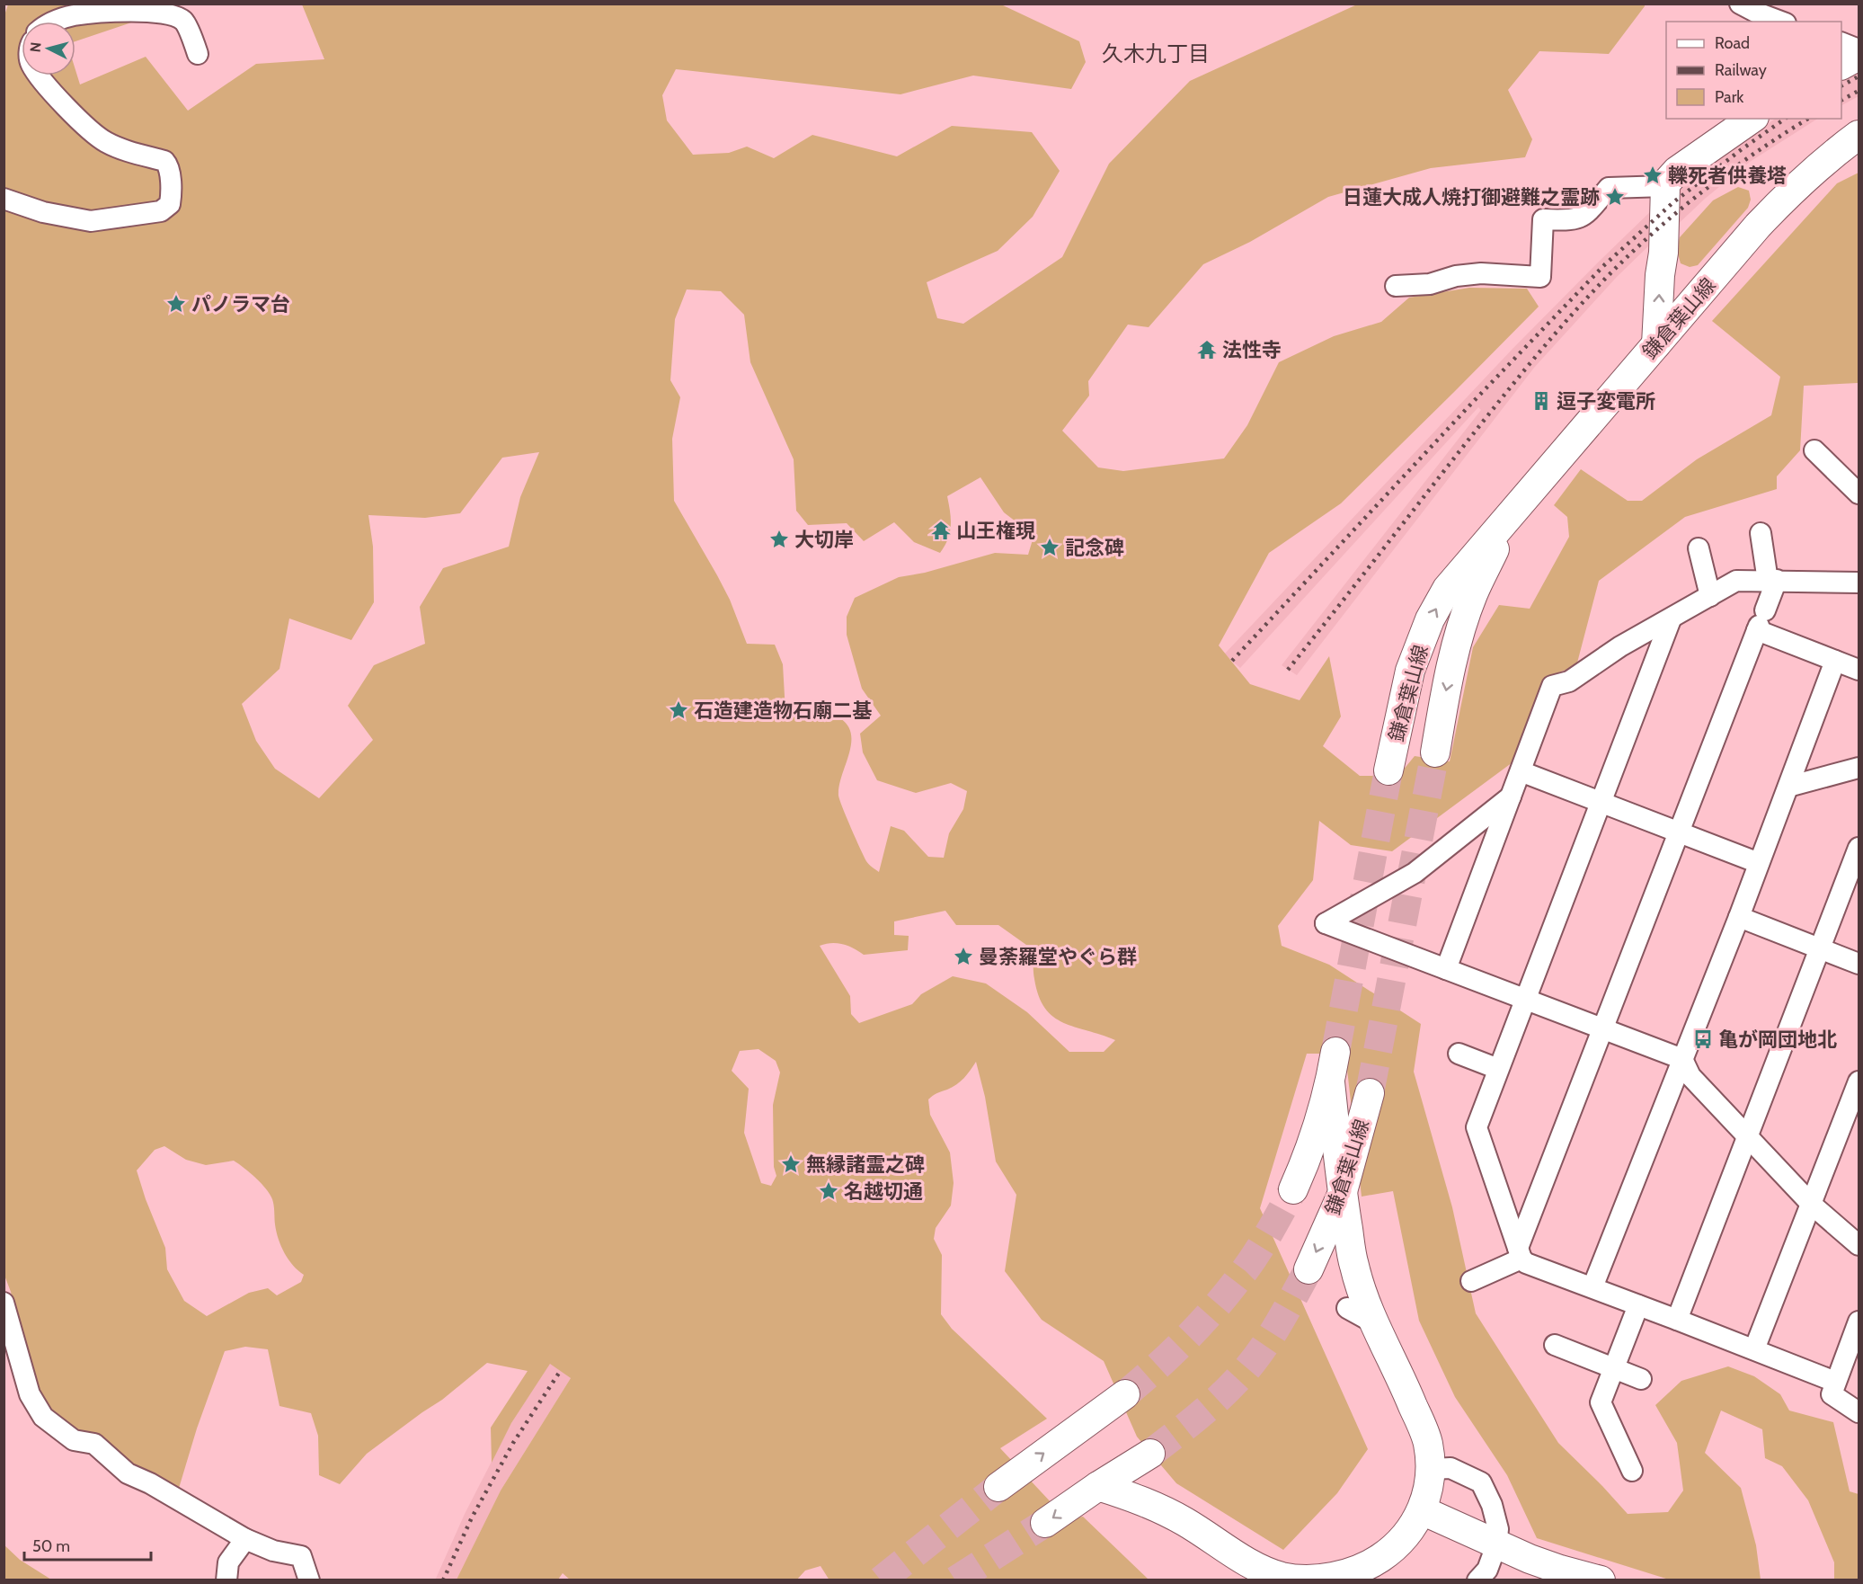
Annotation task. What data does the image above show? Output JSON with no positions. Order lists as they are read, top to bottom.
{
  "streets": {
    "main road": ["鎌倉葉山線"]
  },
  "districts": ["久木九丁目"],
  "places": {
    "place": [
      "轢死者供養塔",
      "日蓮大成人焼打御避難之霊跡",
      "パノラマ台",
      "大切岸",
      "記念碑",
      "石造建造物石廟二基",
      "曼荼羅堂やぐら群",
      "無縁諸霊之碑",
      "名越切通"
    ],
    "temple": ["法性寺", "山王権現"],
    "building": ["逗子変電所"],
    "bus stop": ["亀が岡団地北"]
  },
  "legend": ["Road", "Railway", "Park"],
  "scale_bar": "50 m",
  "north": "left"
}
